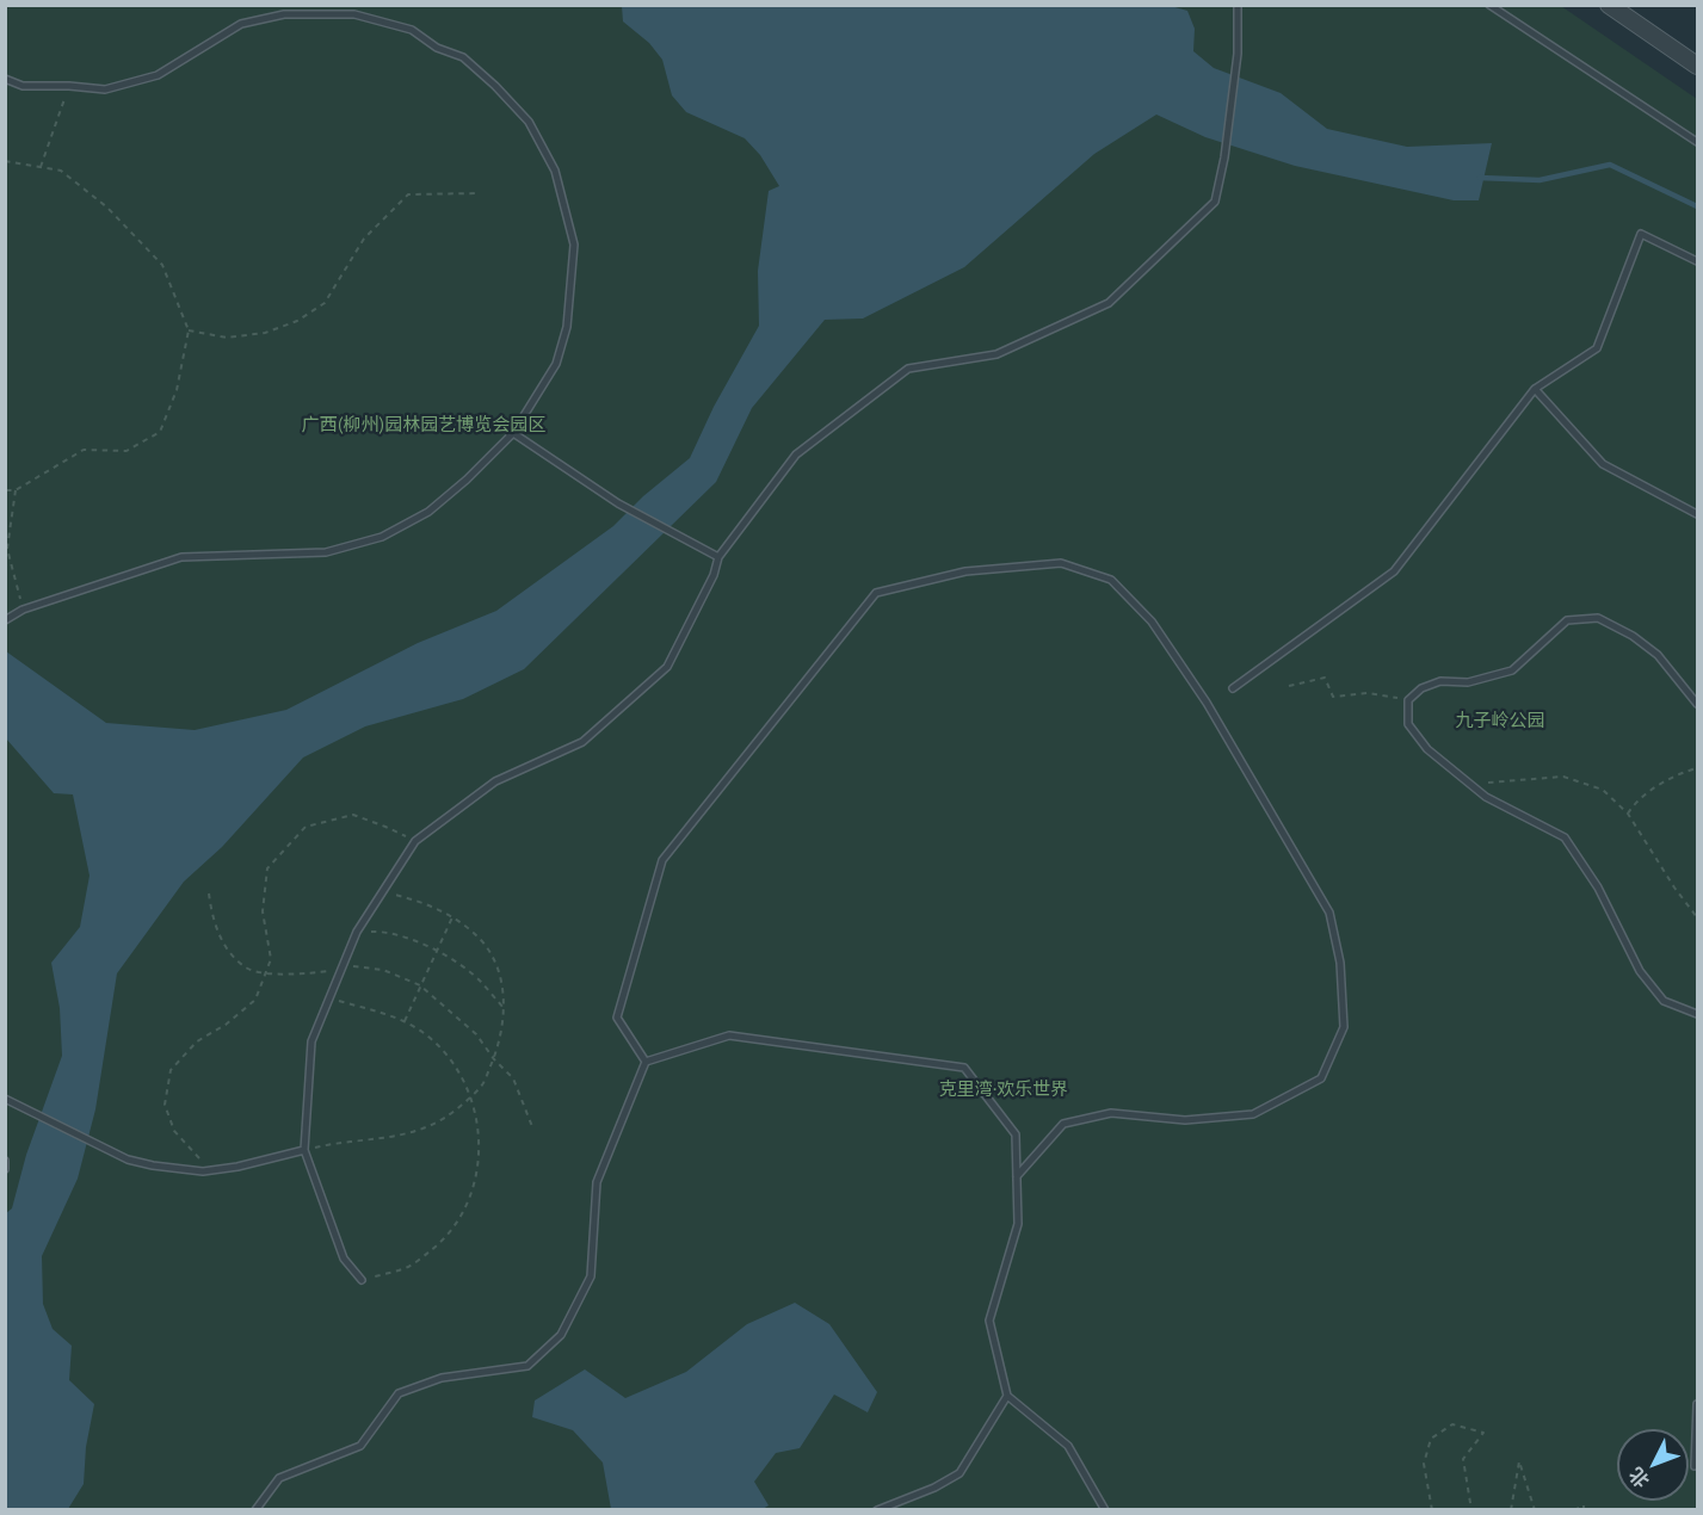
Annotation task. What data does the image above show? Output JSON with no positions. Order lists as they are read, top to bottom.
{
  "parks": ["广西(柳州)园林园艺博览会园区", "九子岭公园", "克里湾·欢乐世界"],
  "north": "bottom left"
}
